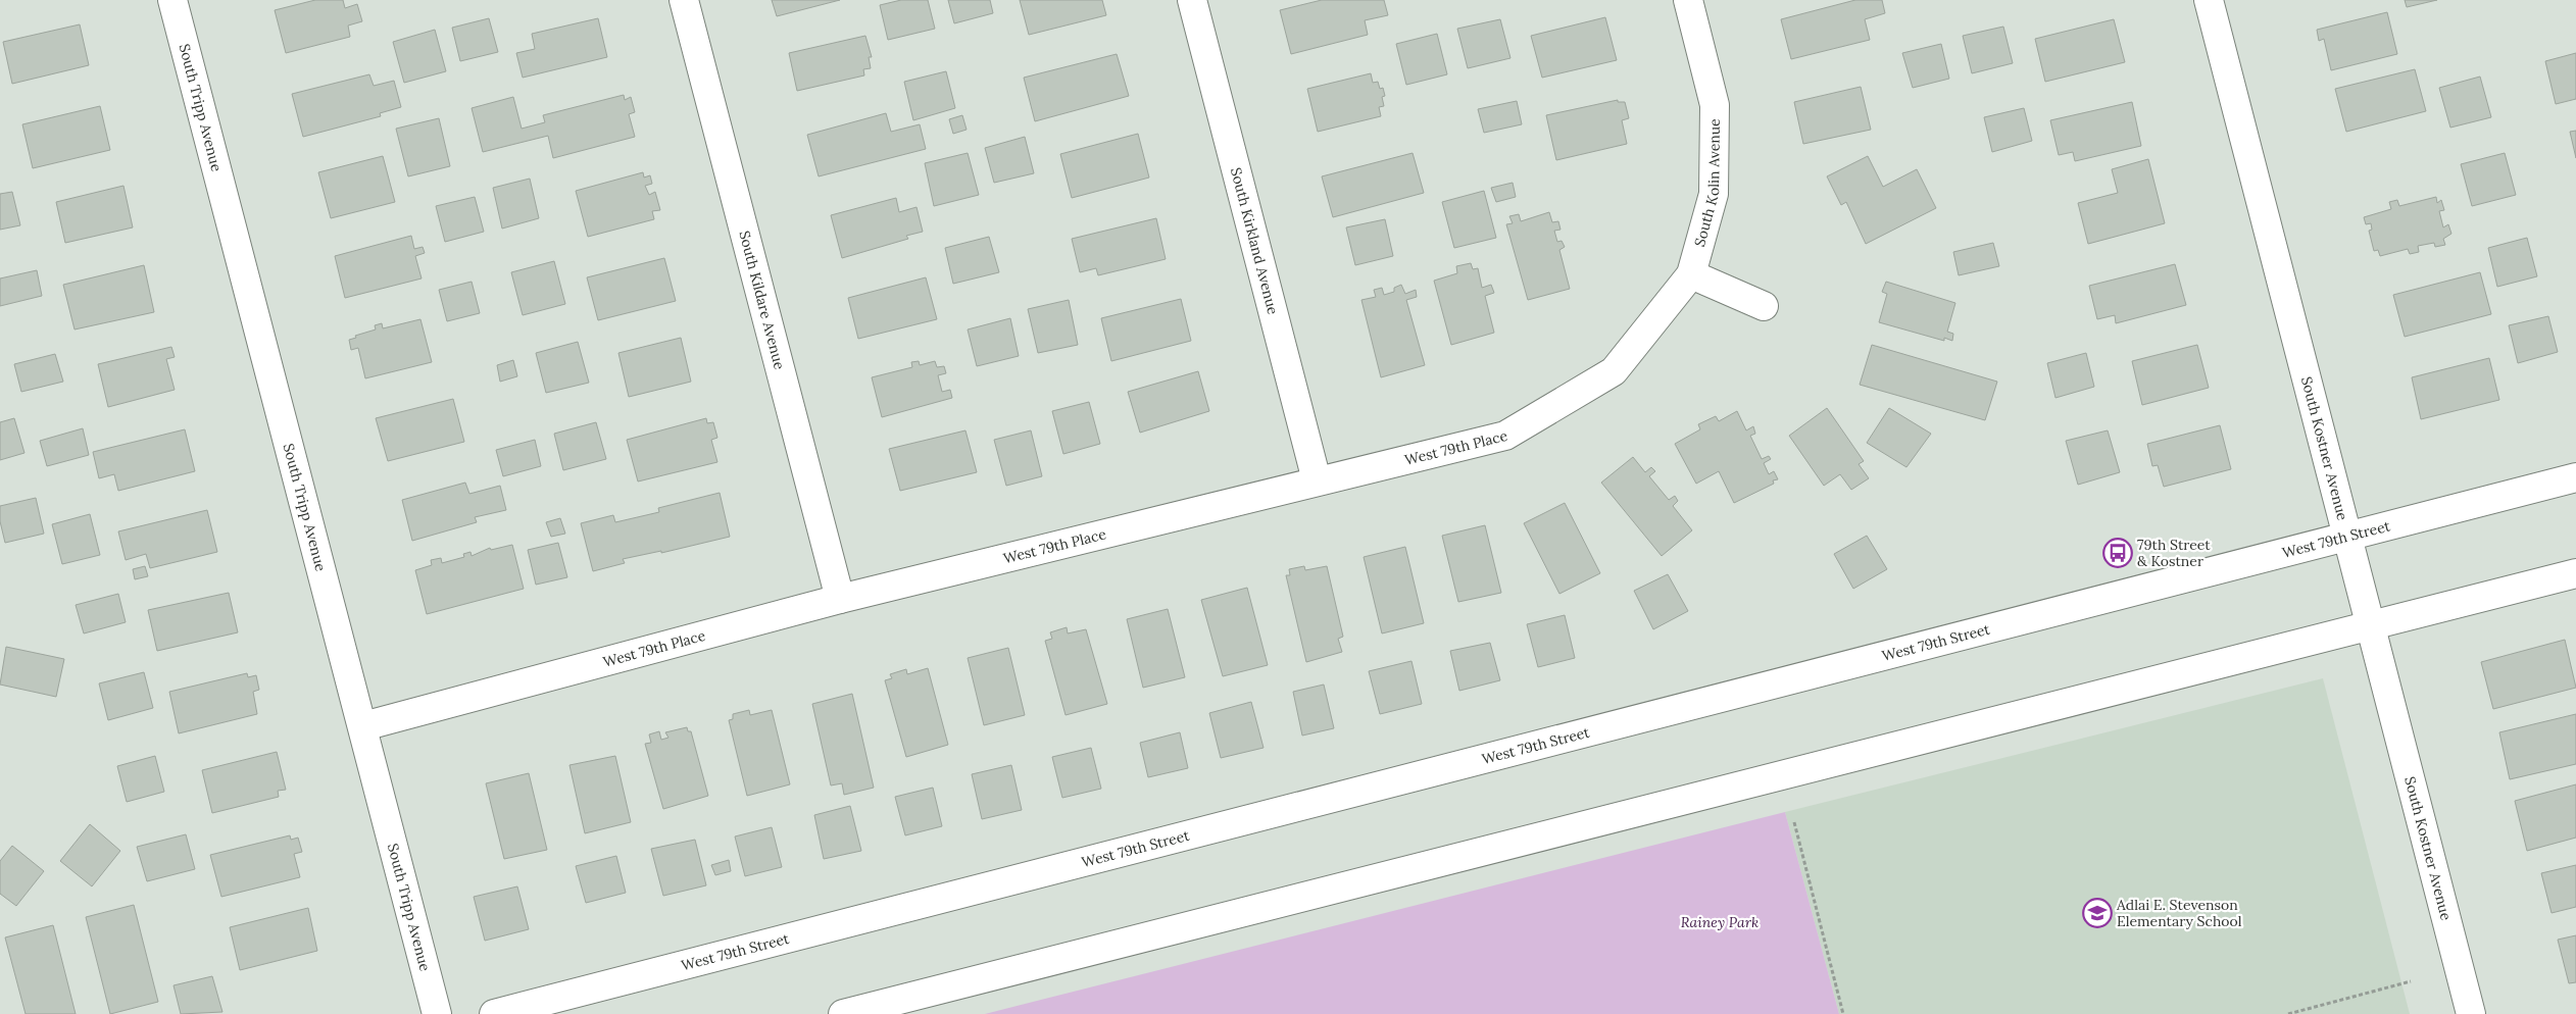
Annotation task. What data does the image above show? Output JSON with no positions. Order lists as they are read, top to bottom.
{
  "streets": {
    "street": [
      "South Tripp Avenue",
      "South Kolin Avenue",
      "South Kirkland Avenue",
      "South Kildare Avenue",
      "West 79th Place",
      "South Kostner Avenue",
      "West 79th Street"
    ]
  },
  "crossings": [
    ["South Tripp Avenue", "West 79th Place"],
    ["South Kolin Avenue", "West 79th Place"],
    ["South Kirkland Avenue", "West 79th Place"],
    ["South Kildare Avenue", "West 79th Place"],
    ["South Kostner Avenue", "West 79th Street"]
  ],
  "parks": ["Rainey Park"],
  "places": {
    "bus stop": ["79th Street & Kostner"],
    "school or university": ["Adlai E. Stevenson Elementary School"]
  }
}
